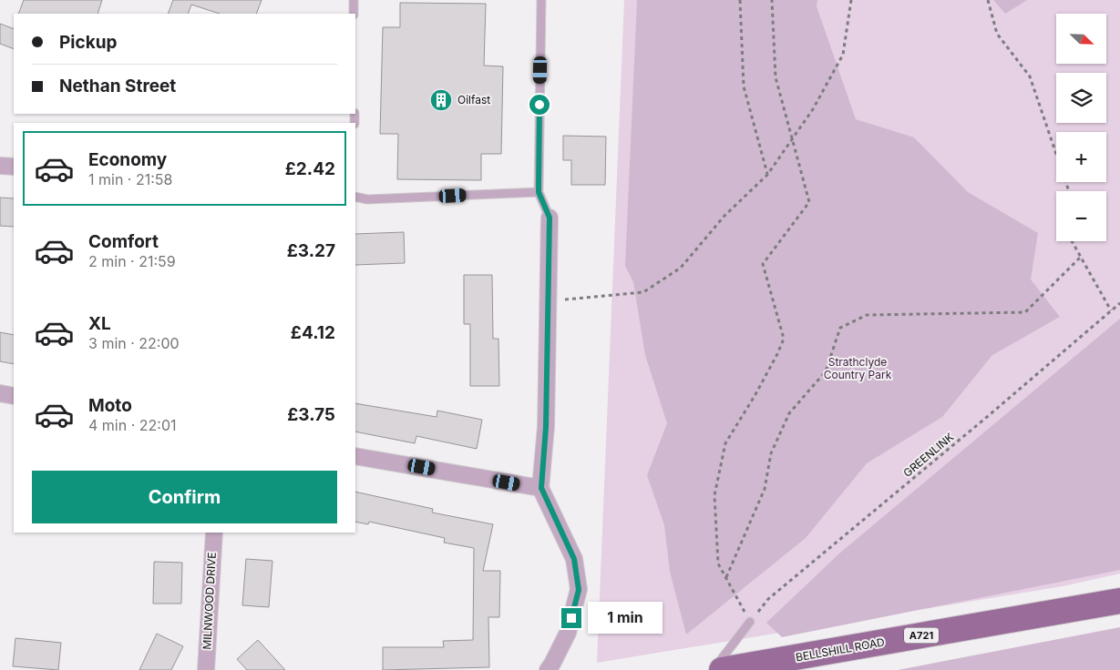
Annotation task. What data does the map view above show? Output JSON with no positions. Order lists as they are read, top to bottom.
{
  "streets": {
    "main road": ["A721", "BELLSHILL ROAD"],
    "street": ["MILNWOOD DRIVE"],
    "path": ["GREENLINK"]
  },
  "parks": ["Strathclyde Country Park"],
  "places": {
    "building": ["Oilfast"]
  },
  "north": "bottom right",
  "page": {
    "map_buttons": ["+", "−"],
    "banner": ["Pickup", "Nethan Street"],
    "list": [
      {
        "name": "Economy",
        "note": "1 min · 21:58",
        "value": "£2.42"
      },
      {
        "name": "Comfort",
        "note": "2 min · 21:59",
        "value": "£3.27"
      },
      {
        "name": "XL",
        "note": "3 min · 22:00",
        "value": "£4.12"
      },
      {
        "name": "Moto",
        "note": "4 min · 22:01",
        "value": "£3.75"
      }
    ],
    "buttons": "Confirm",
    "bubble": "1 min"
  }
}
